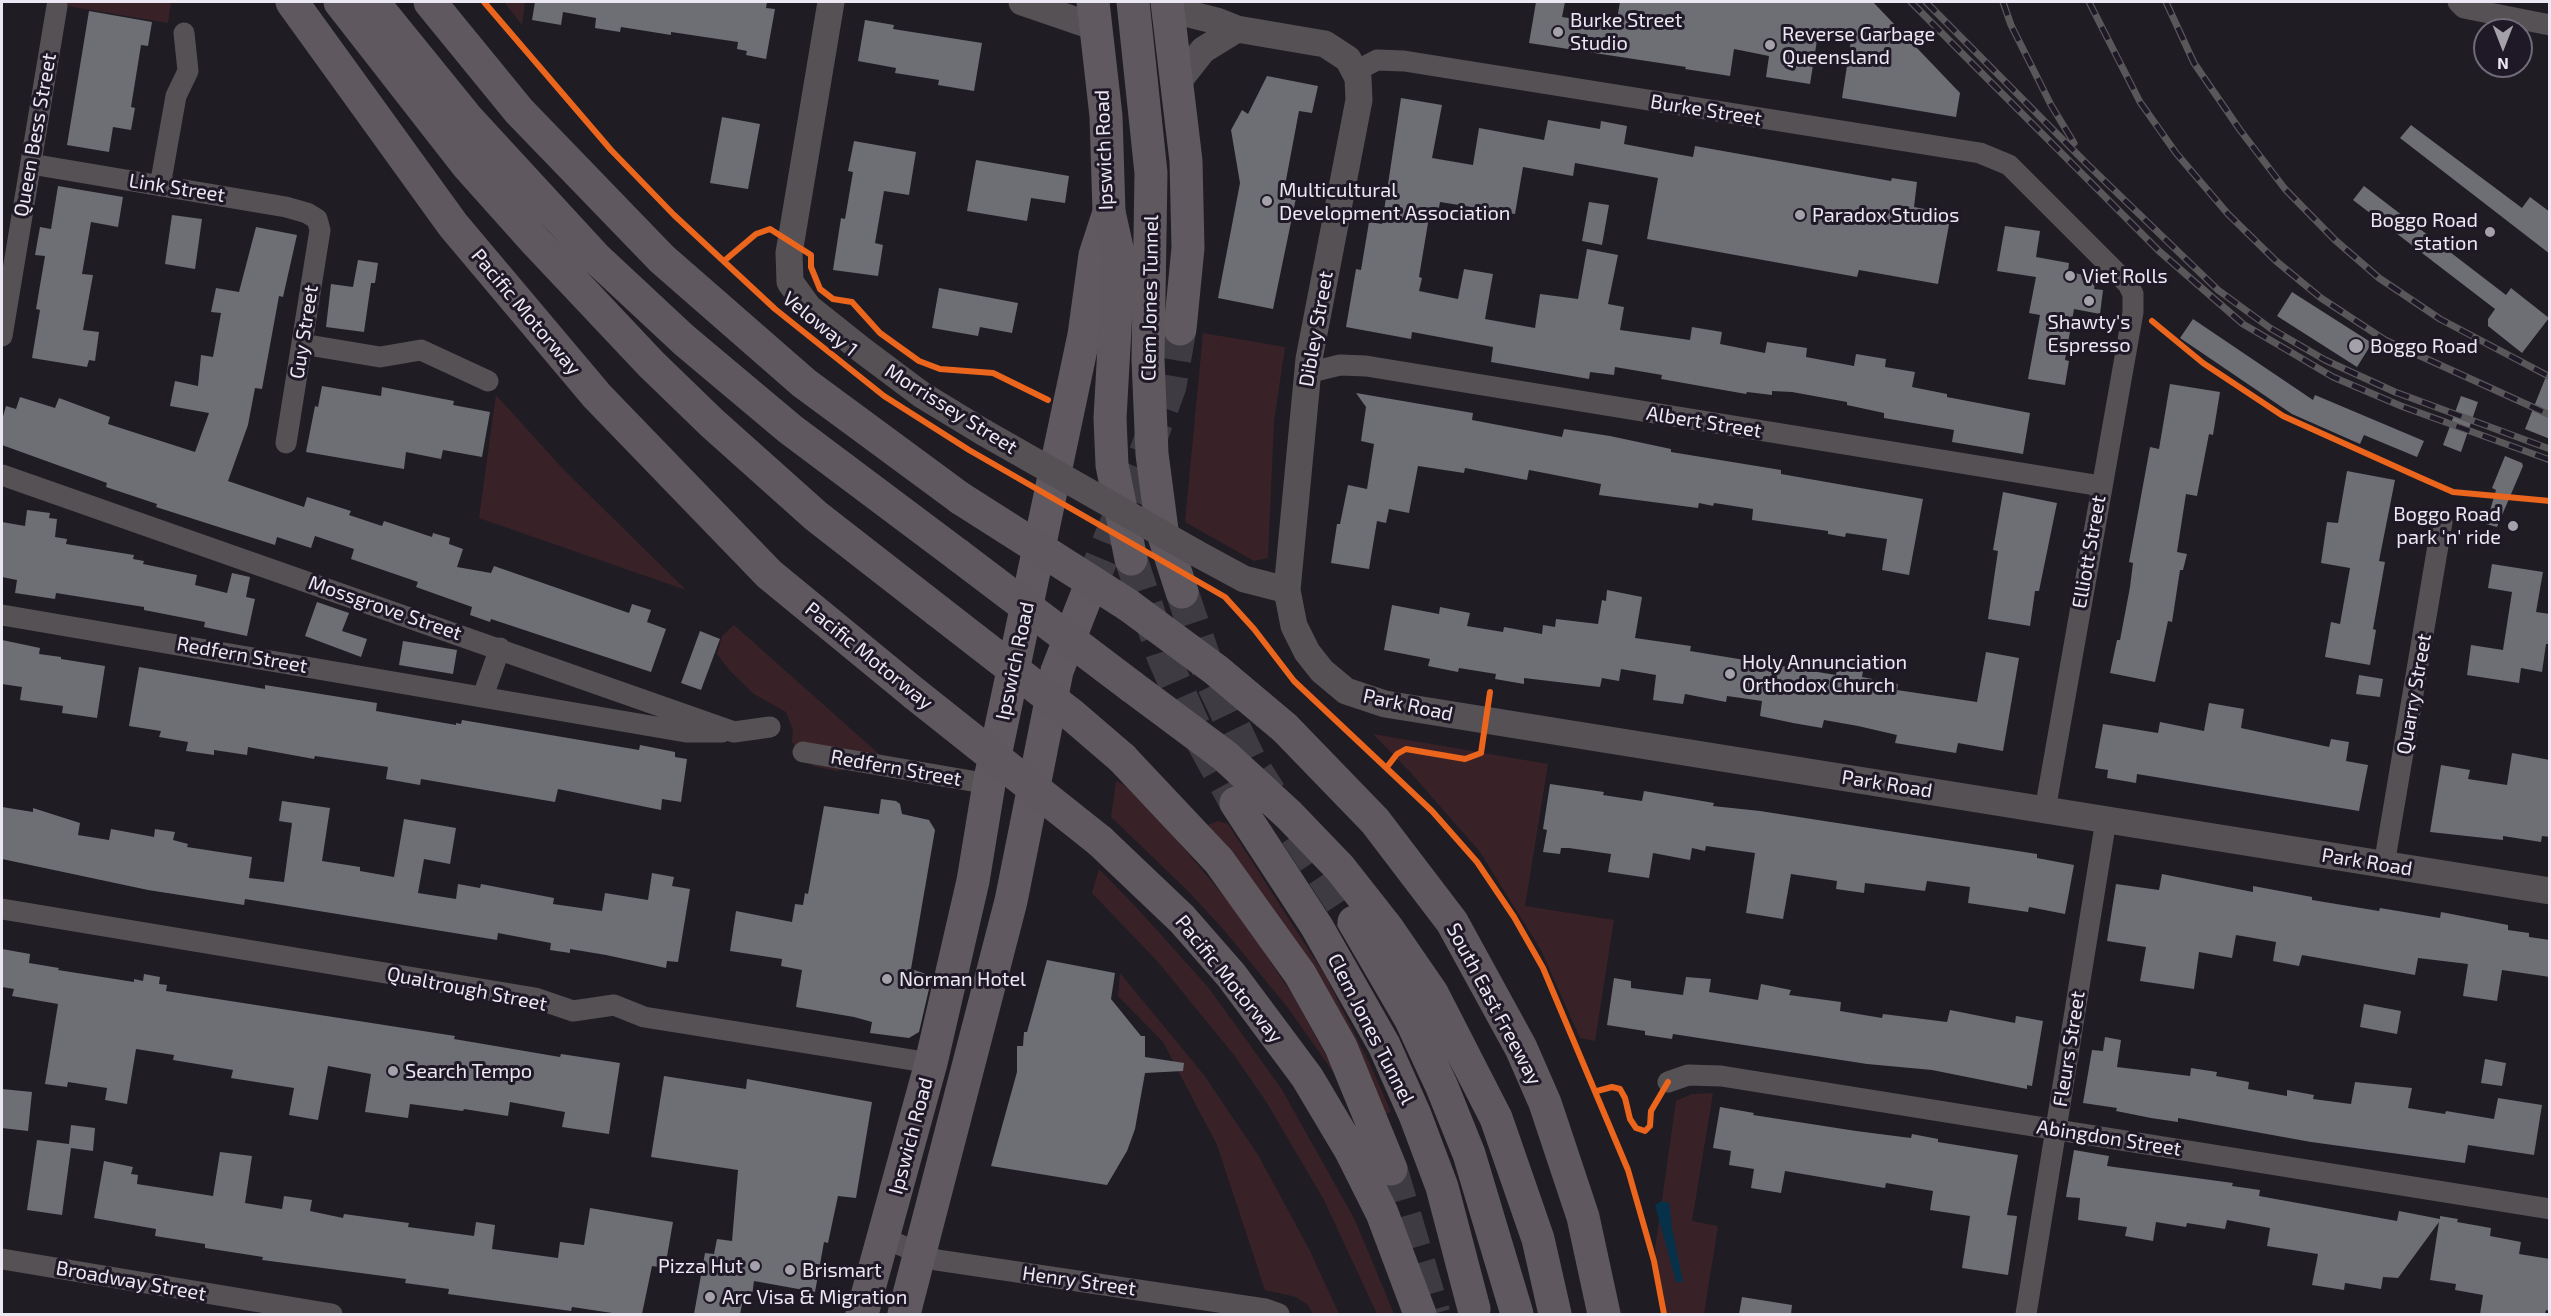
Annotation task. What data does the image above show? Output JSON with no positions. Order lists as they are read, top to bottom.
{
  "streets": {
    "highway": [
      "Ipswich Road",
      "Clem Jones Tunnel",
      "Pacific Motorway",
      "South East Freeway"
    ],
    "street": [
      "Burke Street",
      "Queen Bess Street",
      "Link Street",
      "Dibley Street",
      "Guy Street",
      "Morrissey Street",
      "Albert Street",
      "Elliott Street",
      "Mossgrove Street",
      "Redfern Street",
      "Quarry Street",
      "Park Road",
      "Qualtrough Street",
      "Fleurs Street",
      "Abingdon Street",
      "Broadway Street",
      "Henry Street"
    ],
    "cycle path": ["Veloway 1"]
  },
  "crossings": [
    ["Burke Street", "Dibley Street"],
    ["Burke Street", "Elliott Street"],
    ["Queen Bess Street", "Link Street"],
    ["Ipswich Road", "Clem Jones Tunnel"],
    ["Ipswich Road", "Redfern Street"],
    ["Ipswich Road", "Qualtrough Street"],
    ["Ipswich Road", "Henry Street"],
    ["Link Street", "Guy Street"],
    ["Dibley Street", "Morrissey Street"],
    ["Dibley Street", "Albert Street"],
    ["Dibley Street", "Park Road"],
    ["Morrissey Street", "Park Road"],
    ["Albert Street", "Elliott Street"],
    ["Elliott Street", "Park Road"],
    ["Mossgrove Street", "Redfern Street"],
    ["Quarry Street", "Park Road"],
    ["Park Road", "Fleurs Street"],
    ["Fleurs Street", "Abingdon Street"]
  ],
  "places": [
    "Burke Street Studio",
    "Reverse Garbage Queensland",
    "Multicultural Development Association",
    "Paradox Studios",
    "Boggo Road station",
    "Viet Rolls",
    "Shawty's Espresso",
    "Boggo Road",
    "Boggo Road park 'n' ride",
    "Holy Annunciation Orthodox Church",
    "Norman Hotel",
    "Search Tempo",
    "Pizza Hut",
    "Brismart",
    "Arc Visa & Migration"
  ],
  "north": "bottom"
}
